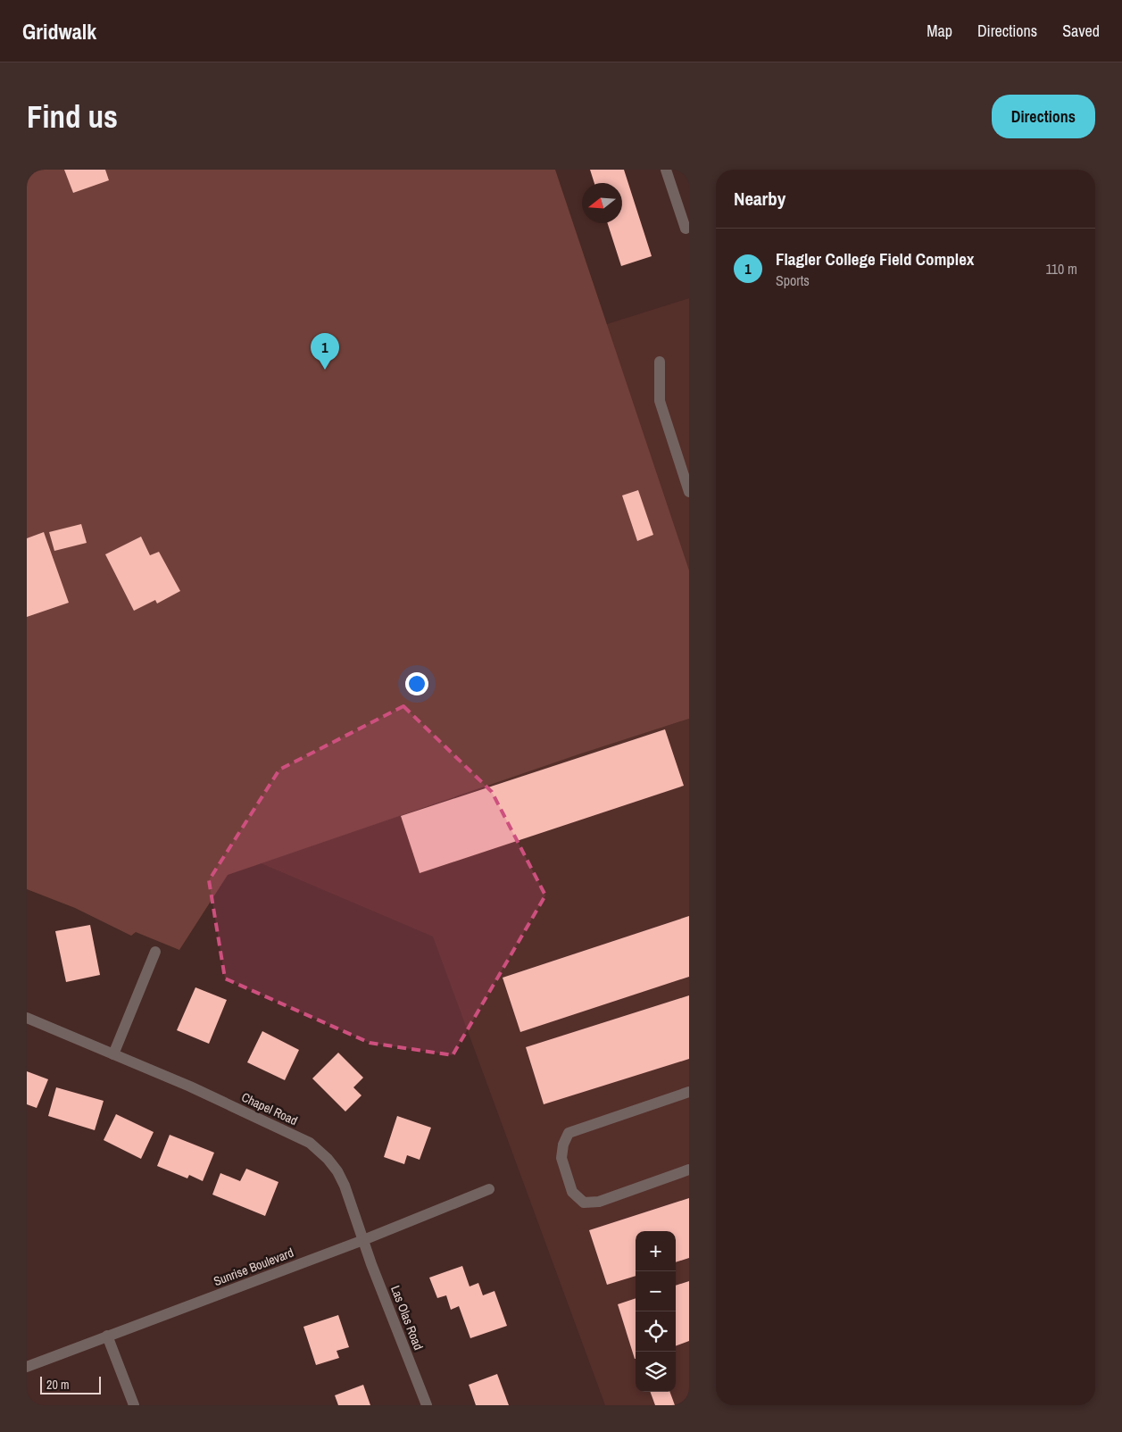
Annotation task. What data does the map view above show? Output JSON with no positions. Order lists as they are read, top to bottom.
{
  "streets": {
    "street": ["Chapel Road", "Sunrise Boulevard", "Las Olas Road"]
  },
  "crossings": [
    ["Chapel Road", "Sunrise Boulevard"],
    ["Chapel Road", "Las Olas Road"],
    ["Sunrise Boulevard", "Las Olas Road"]
  ],
  "scale_bar": "20 m",
  "north": "left",
  "page": {
    "header": "Gridwalk",
    "nav": ["Map", "Directions", "Saved"],
    "buttons": "Directions",
    "title": "Find us",
    "heading": "Nearby",
    "list": [
      {
        "mark": "1",
        "name": "Flagler College Field Complex",
        "note": "Sports",
        "value": "110 m"
      }
    ],
    "pins": "1",
    "map_buttons": ["+", "−"],
    "scale": "20 m"
  }
}
